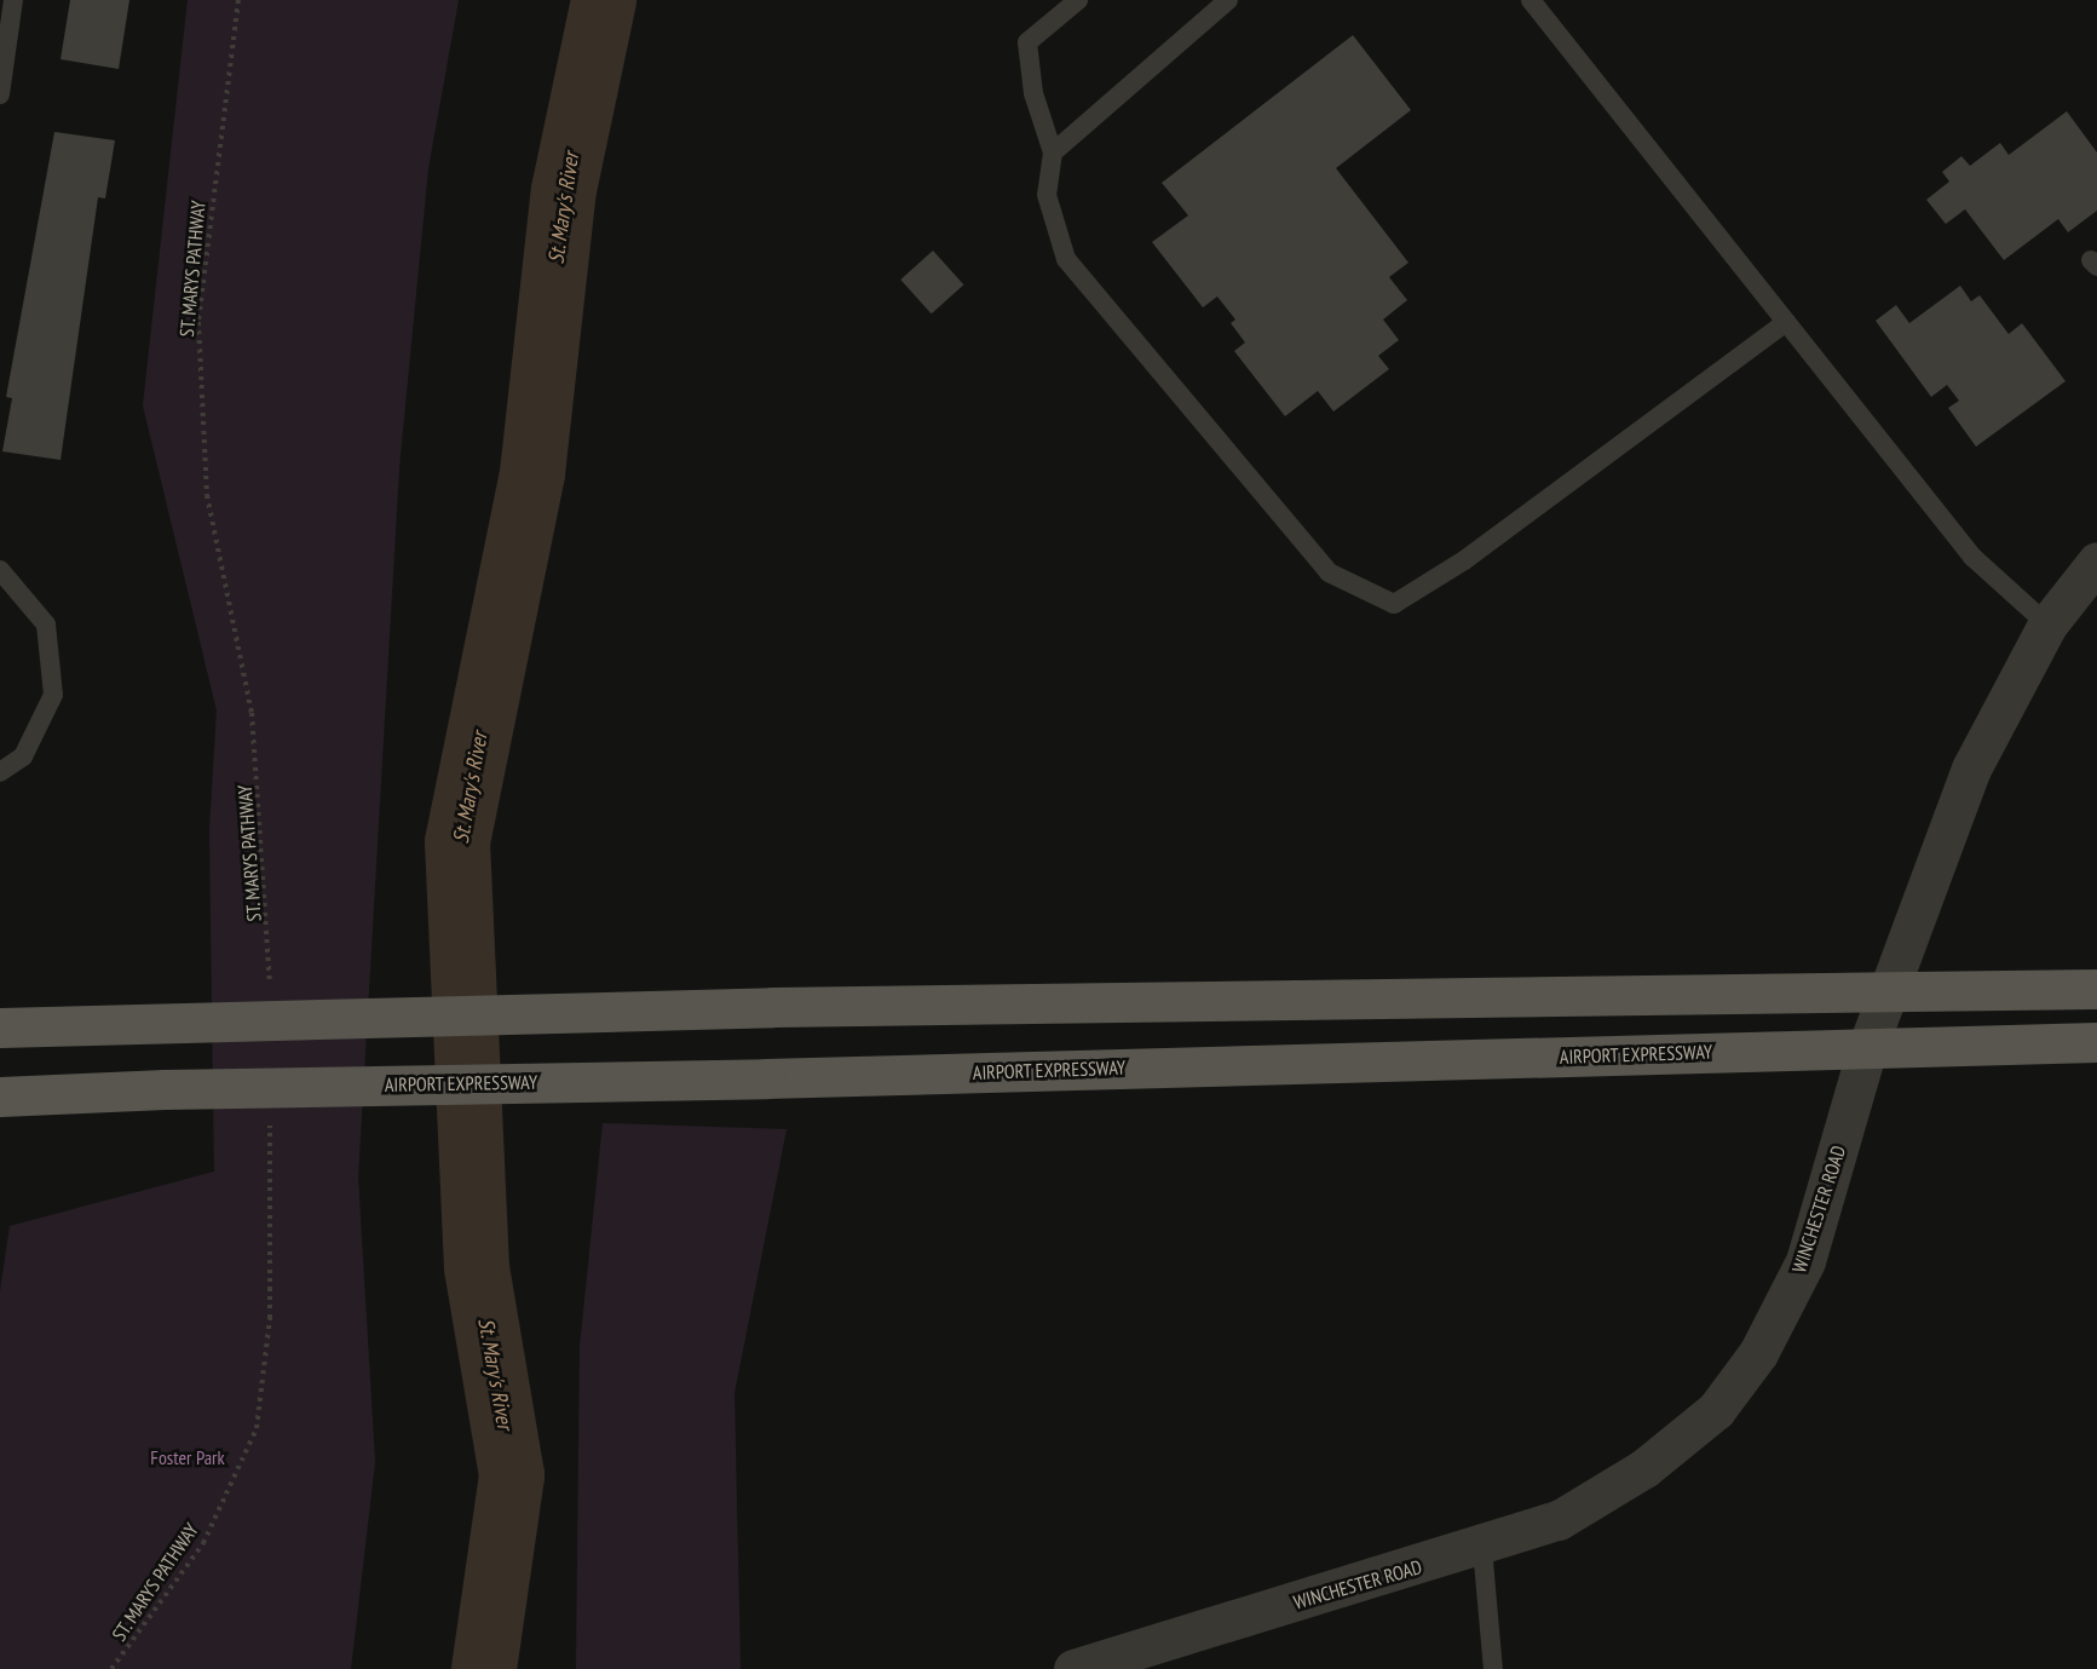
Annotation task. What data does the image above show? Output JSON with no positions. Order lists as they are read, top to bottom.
{
  "streets": {
    "main road": ["AIRPORT EXPRESSWAY"],
    "street": ["WINCHESTER ROAD"],
    "path": ["ST. MARYS PATHWAY"]
  },
  "crossings": [
    ["AIRPORT EXPRESSWAY", "WINCHESTER ROAD"]
  ],
  "water": ["St. Mary's River"],
  "parks": ["Foster Park"]
}
